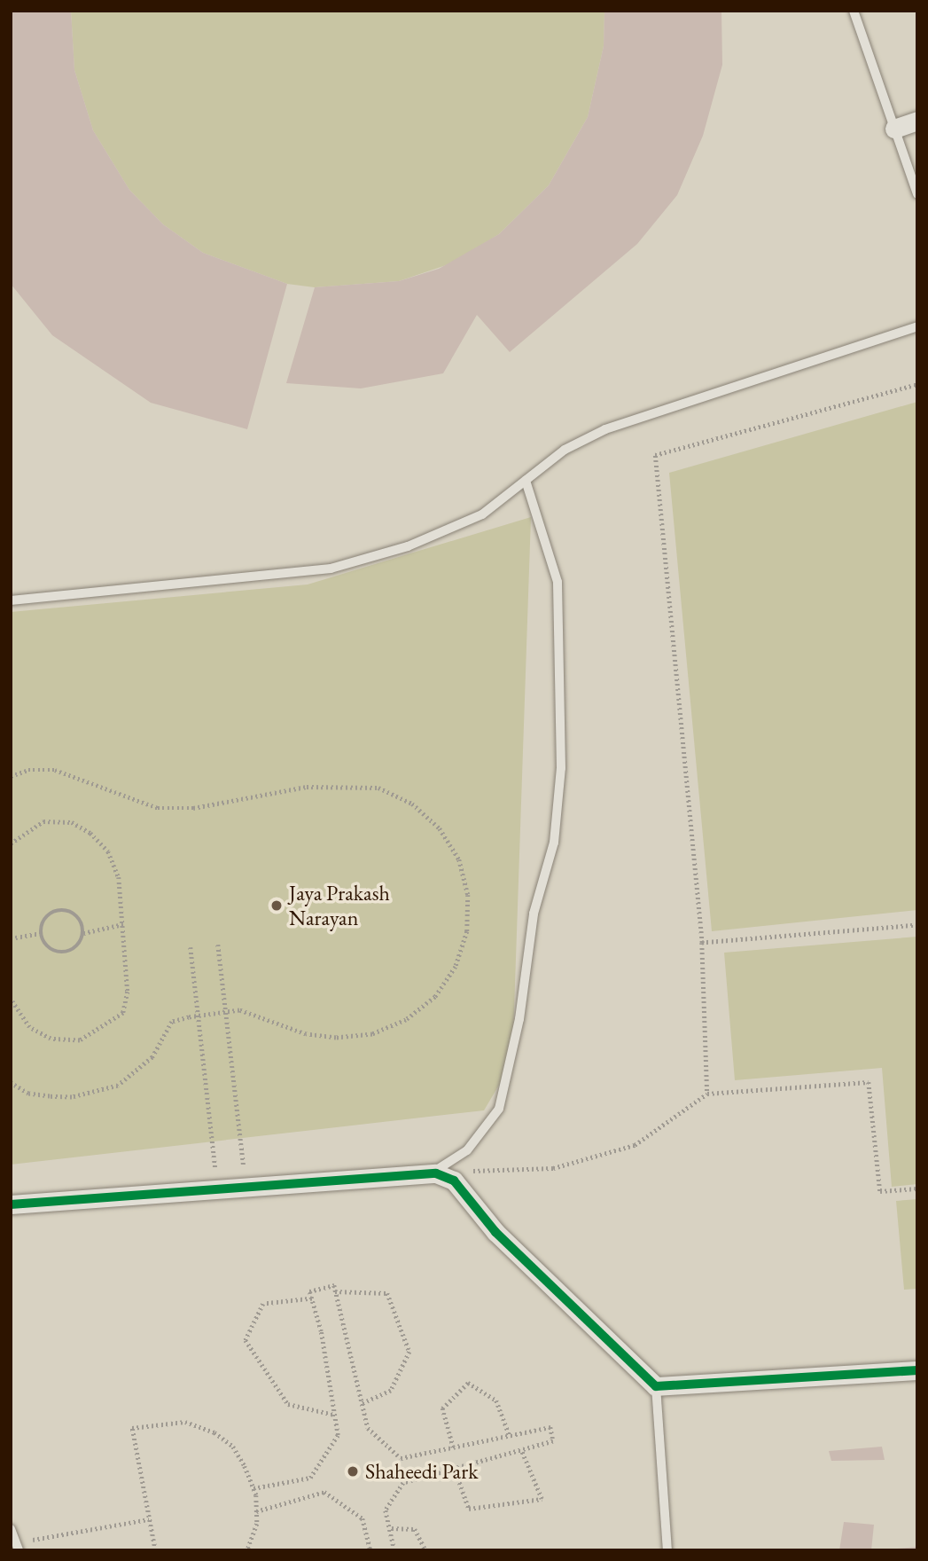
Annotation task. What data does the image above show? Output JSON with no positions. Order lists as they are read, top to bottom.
{
  "places": ["Jaya Prakash Narayan", "Shaheedi Park"]
}
